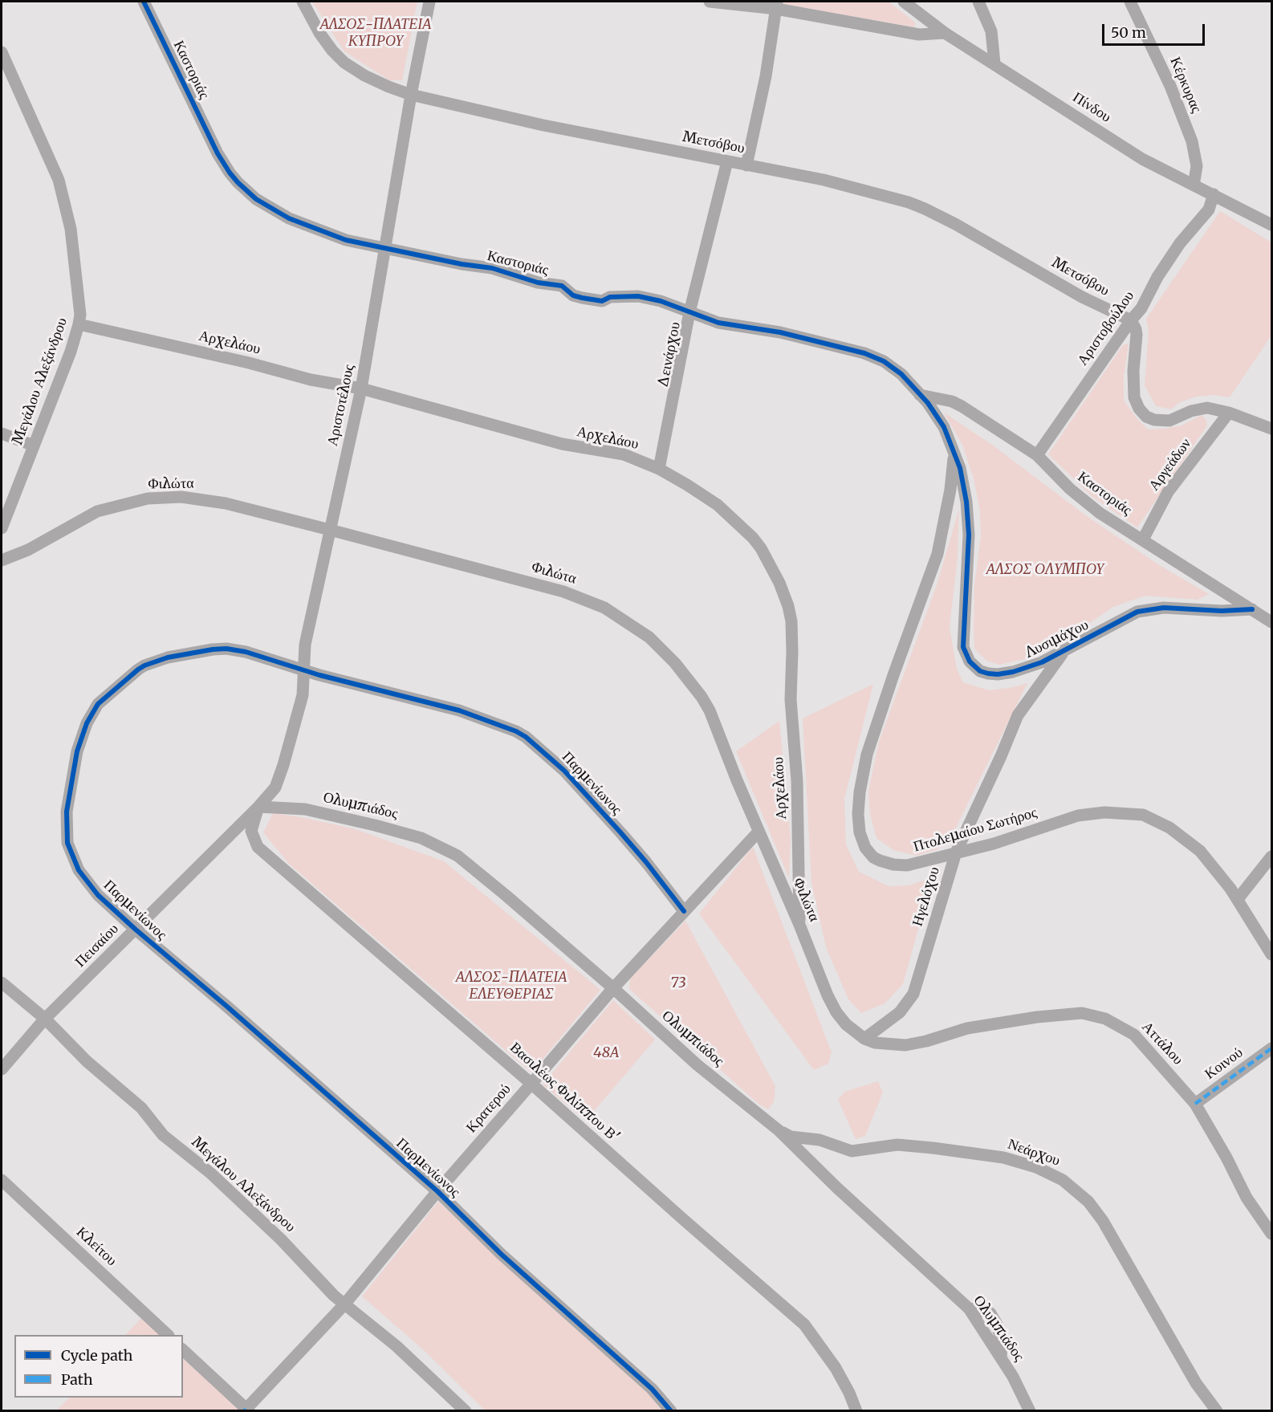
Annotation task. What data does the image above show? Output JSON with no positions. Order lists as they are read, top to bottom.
{
  "streets": {
    "street": [
      "Καστοριάς",
      "Κέρκυρας",
      "Πίνδου",
      "Μετσόβου",
      "Αριστοβούλου",
      "Αρχελάου",
      "Δεινάρχου",
      "Μεγάλου Αλεξάνδρου",
      "Αριστοτέλους",
      "Αργεάδων",
      "Φιλώτα",
      "Λυσιμάχου",
      "Παρμενίωνος",
      "Ολυμπιάδος",
      "Πτολεμαίου Σωτήρος",
      "Ηγελόχου",
      "Πεισαίου",
      "Αττάλου",
      "Κοινού",
      "Βασιλέως Φιλίππου Β'",
      "Κρατερού",
      "Νεάρχου",
      "Κλείτου"
    ]
  },
  "crossings": [
    ["Καστοριάς", "Αριστοβούλου"],
    ["Καστοριάς", "Δεινάρχου"],
    ["Καστοριάς", "Αριστοτέλους"],
    ["Καστοριάς", "Αργεάδων"],
    ["Καστοριάς", "Λυσιμάχου"],
    ["Καστοριάς", "Πτολεμαίου Σωτήρος"],
    ["Κέρκυρας", "Πίνδου"],
    ["Πίνδου", "Αριστοβούλου"],
    ["Μετσόβου", "Αριστοβούλου"],
    ["Μετσόβου", "Δεινάρχου"],
    ["Μετσόβου", "Αριστοτέλους"],
    ["Αρχελάου", "Δεινάρχου"],
    ["Αρχελάου", "Μεγάλου Αλεξάνδρου"],
    ["Αρχελάου", "Αριστοτέλους"],
    ["Αρχελάου", "Φιλώτα"],
    ["Μεγάλου Αλεξάνδρου", "Πεισαίου"],
    ["Μεγάλου Αλεξάνδρου", "Κρατερού"],
    ["Αριστοτέλους", "Φιλώτα"],
    ["Αριστοτέλους", "Παρμενίωνος"],
    ["Αριστοτέλους", "Ολυμπιάδος"],
    ["Αριστοτέλους", "Πεισαίου"],
    ["Αριστοτέλους", "Βασιλέως Φιλίππου Β'"],
    ["Φιλώτα", "Ηγελόχου"],
    ["Φιλώτα", "Αττάλου"],
    ["Φιλώτα", "Κρατερού"],
    ["Λυσιμάχου", "Πτολεμαίου Σωτήρος"],
    ["Λυσιμάχου", "Ηγελόχου"],
    ["Παρμενίωνος", "Πεισαίου"],
    ["Παρμενίωνος", "Κρατερού"],
    ["Ολυμπιάδος", "Πεισαίου"],
    ["Ολυμπιάδος", "Βασιλέως Φιλίππου Β'"],
    ["Ολυμπιάδος", "Κρατερού"],
    ["Ολυμπιάδος", "Νεάρχου"],
    ["Πτολεμαίου Σωτήρος", "Ηγελόχου"],
    ["Ηγελόχου", "Αττάλου"],
    ["Πεισαίου", "Βασιλέως Φιλίππου Β'"],
    ["Αττάλου", "Κοινού"],
    ["Βασιλέως Φιλίππου Β'", "Κρατερού"]
  ],
  "parks": [
    "ΑΛΣΟΣ-ΠΛΑΤΕΙΑ ΚΥΠΡΟΥ",
    "ΑΛΣΟΣ ΟΛΥΜΠΟΥ",
    "ΑΛΣΟΣ-ΠΛΑΤΕΙΑ ΕΛΕΥΘΕΡΙΑΣ",
    "73",
    "48Α"
  ],
  "legend": ["Cycle path", "Path"],
  "scale_bar": "50 m"
}
